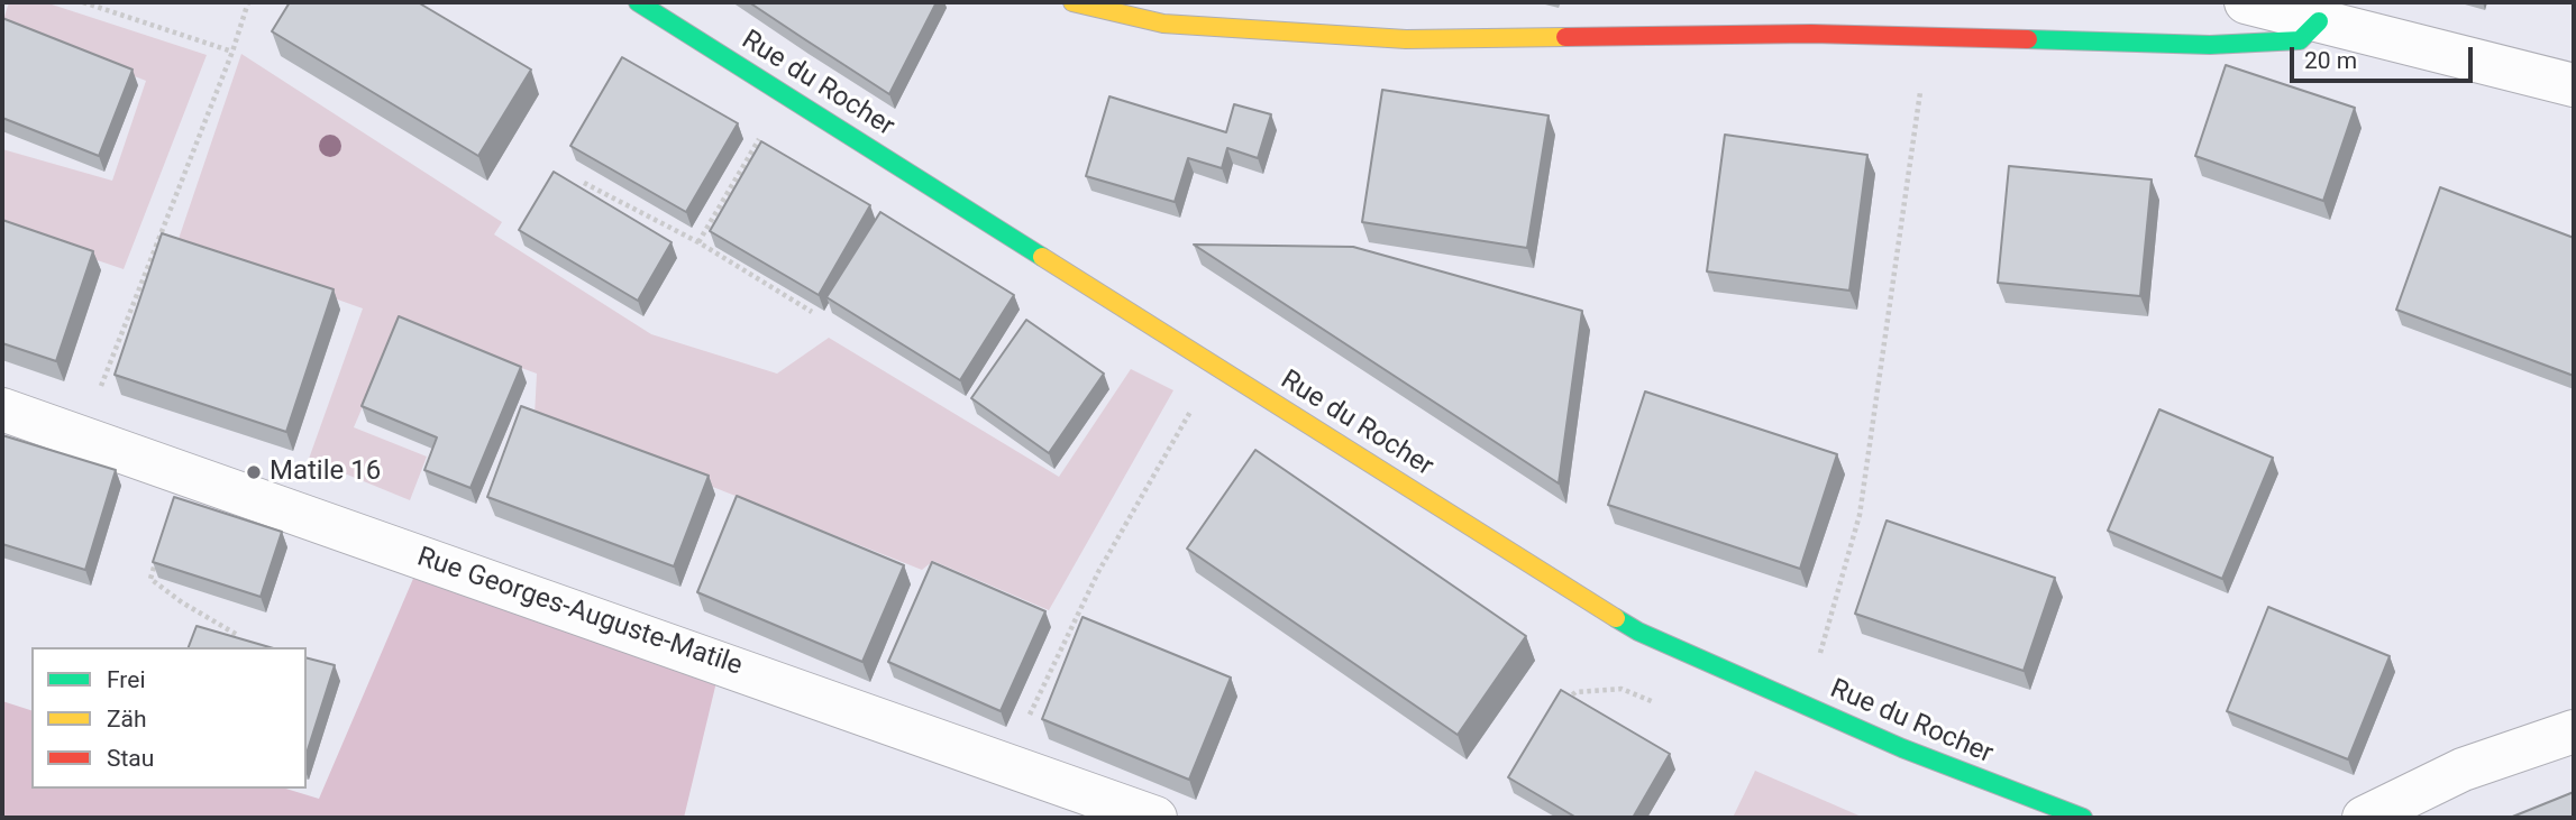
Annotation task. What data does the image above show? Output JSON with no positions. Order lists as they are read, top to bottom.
{
  "streets": {
    "main road": ["Rue du Rocher"],
    "street": ["Rue Georges-Auguste-Matile"]
  },
  "places": ["Matile 16"],
  "legend": ["Frei", "Zäh", "Stau"],
  "scale_bar": "20 m"
}
